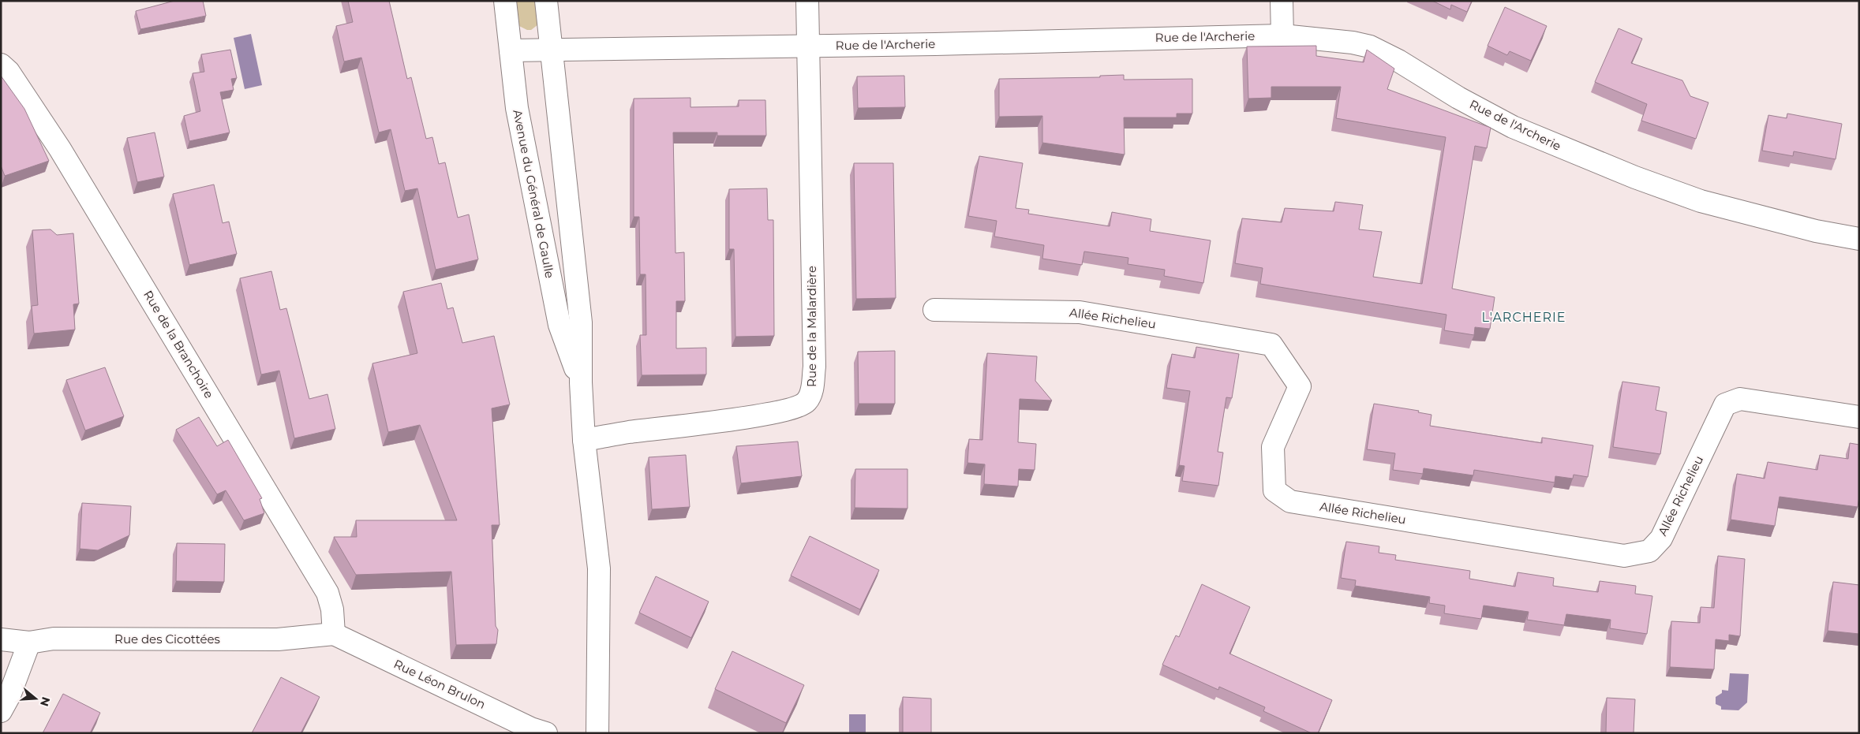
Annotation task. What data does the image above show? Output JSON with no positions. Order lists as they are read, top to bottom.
{
  "streets": {
    "street": [
      "Rue de l'Archerie",
      "Avenue du Général de Gaulle",
      "Allée Richelieu",
      "Rue de la Malardière",
      "Rue de la Branchoire",
      "Rue des Cicottées",
      "Rue Léon Brulon"
    ]
  },
  "crossings": [
    ["Rue de l'Archerie", "Avenue du Général de Gaulle"],
    ["Rue de l'Archerie", "Rue de la Malardière"],
    ["Avenue du Général de Gaulle", "Rue de la Malardière"],
    ["Rue de la Branchoire", "Rue des Cicottées"],
    ["Rue de la Branchoire", "Rue Léon Brulon"],
    ["Rue des Cicottées", "Rue Léon Brulon"]
  ],
  "districts": ["L'ARCHERIE"],
  "north": "right"
}
